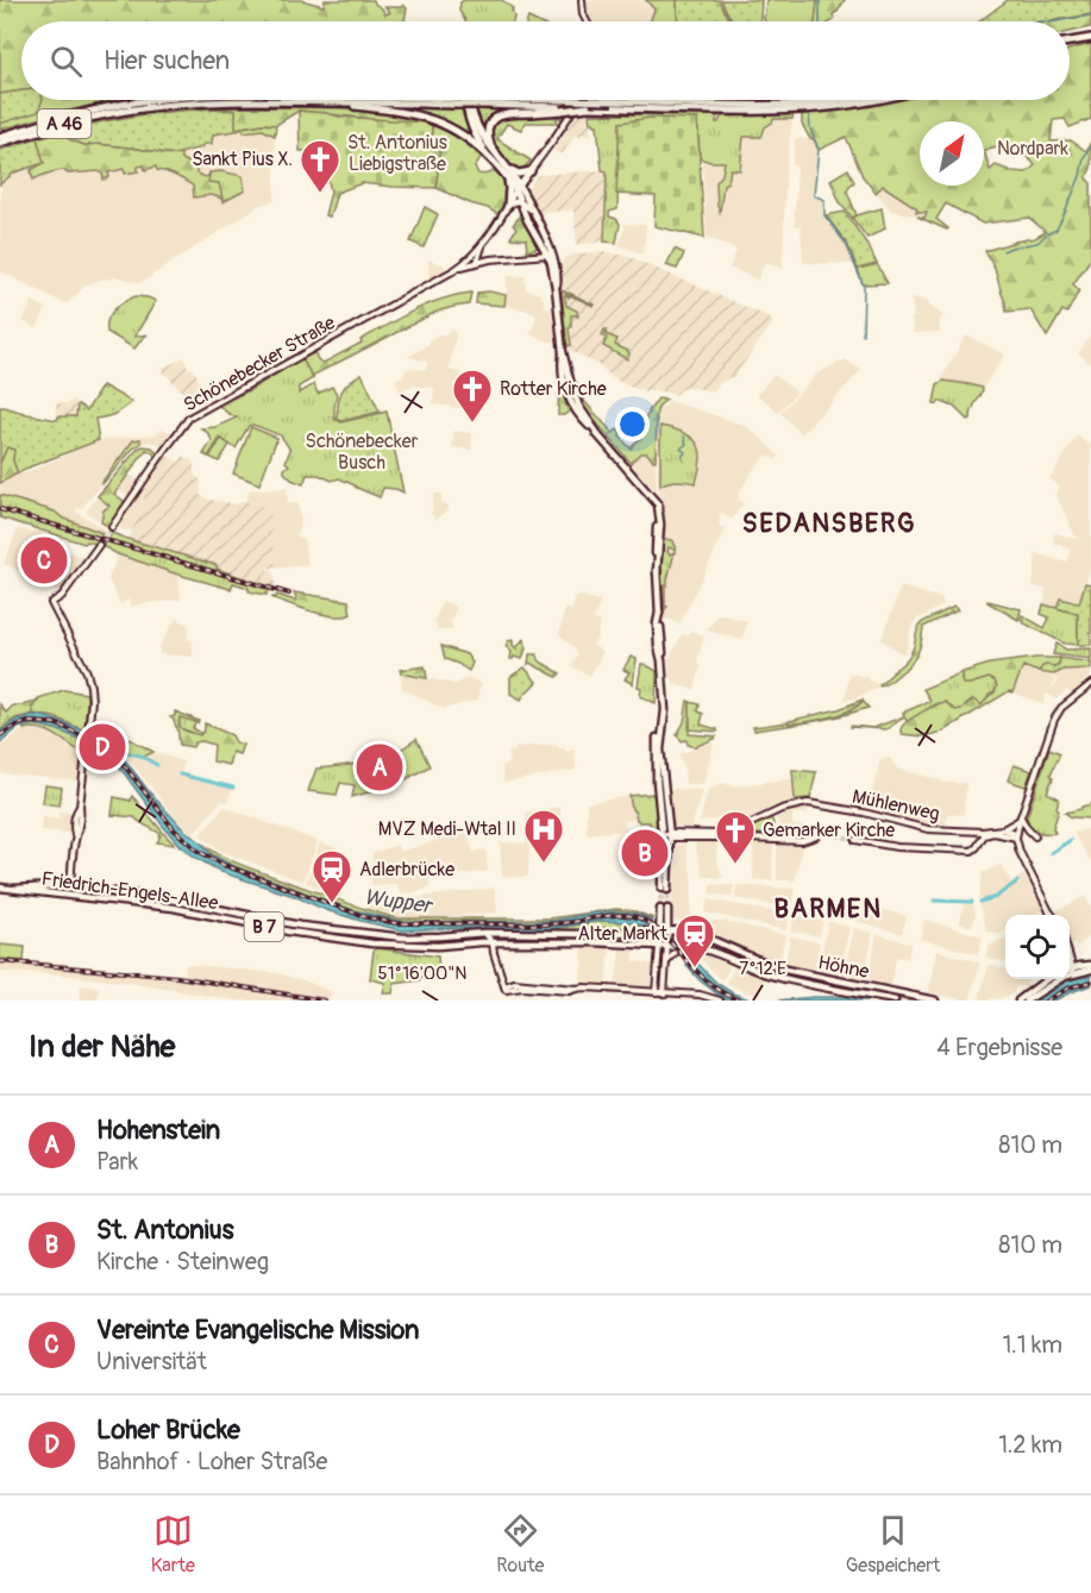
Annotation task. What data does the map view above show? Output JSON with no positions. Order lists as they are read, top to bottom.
{
  "streets": {
    "highway": ["A 46"],
    "main road": [
      "Schönebecker Straße",
      "Mühlenweg",
      "Friedrich-Engels-Allee",
      "B 7",
      "Höhne"
    ]
  },
  "crossings": [
    ["Friedrich-Engels-Allee", "Höhne"]
  ],
  "districts": ["SEDANSBERG", "BARMEN"],
  "water": ["Wupper"],
  "parks": ["St. Antonius Liebigstraße", "Nordpark", "Schönebecker Busch"],
  "places": {
    "church": ["Sankt Pius X.", "Rotter Kirche", "Gemarker Kirche"],
    "hospital": ["MVZ Medi-Wtal II"],
    "station": ["Adlerbrücke", "Alter Markt"]
  },
  "north": "top right",
  "page": {
    "search": "Hier suchen",
    "pins": [
      "C",
      "D",
      "A",
      "B"
    ],
    "heading": ["In der Nähe", "4 Ergebnisse"],
    "list": [
      {
        "mark": "A",
        "name": "Hohenstein",
        "note": "Park",
        "value": "810 m"
      },
      {
        "mark": "B",
        "name": "St. Antonius",
        "note": "Kirche · Steinweg",
        "value": "810 m"
      },
      {
        "mark": "C",
        "name": "Vereinte Evangelische Mission",
        "note": "Universität",
        "value": "1.1 km"
      },
      {
        "mark": "D",
        "name": "Loher Brücke",
        "note": "Bahnhof · Loher Straße",
        "value": "1.2 km"
      }
    ],
    "nav": ["Karte", "Route", "Gespeichert"]
  },
  "coordinates": ["7°12'E", "51°16'00\"N"]
}
